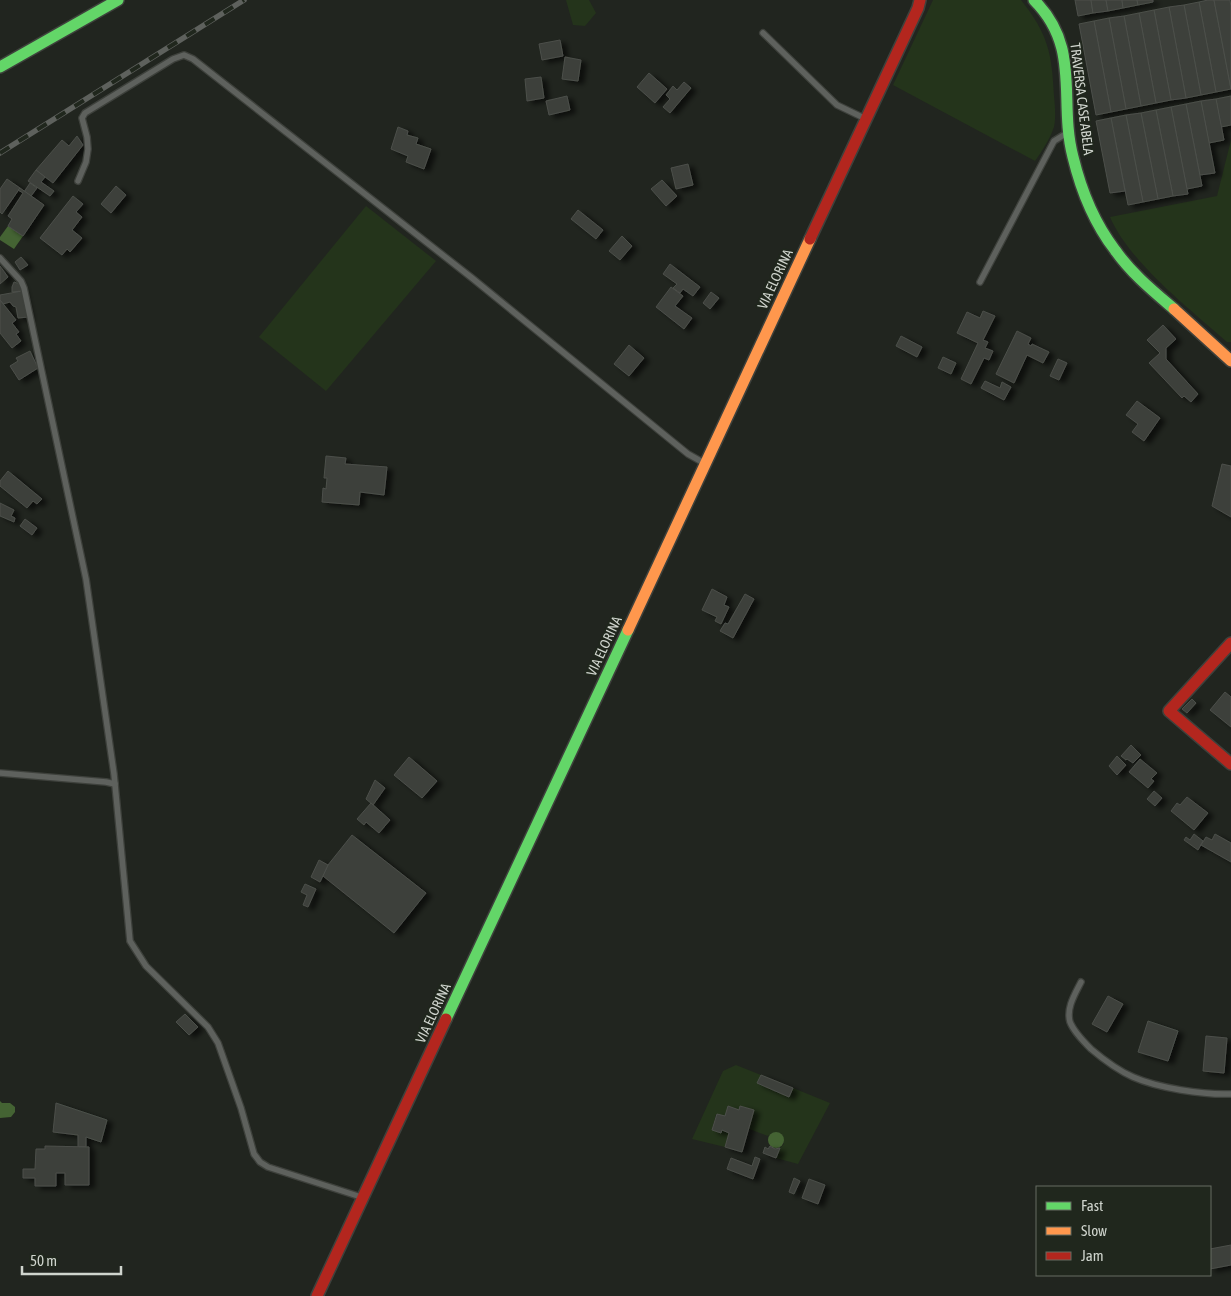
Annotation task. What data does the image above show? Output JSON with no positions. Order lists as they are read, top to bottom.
{
  "streets": {
    "main road": ["TRAVERSA CASE ABELA", "VIA ELORINA"]
  },
  "legend": ["Fast", "Slow", "Jam"],
  "scale_bar": "50 m"
}
